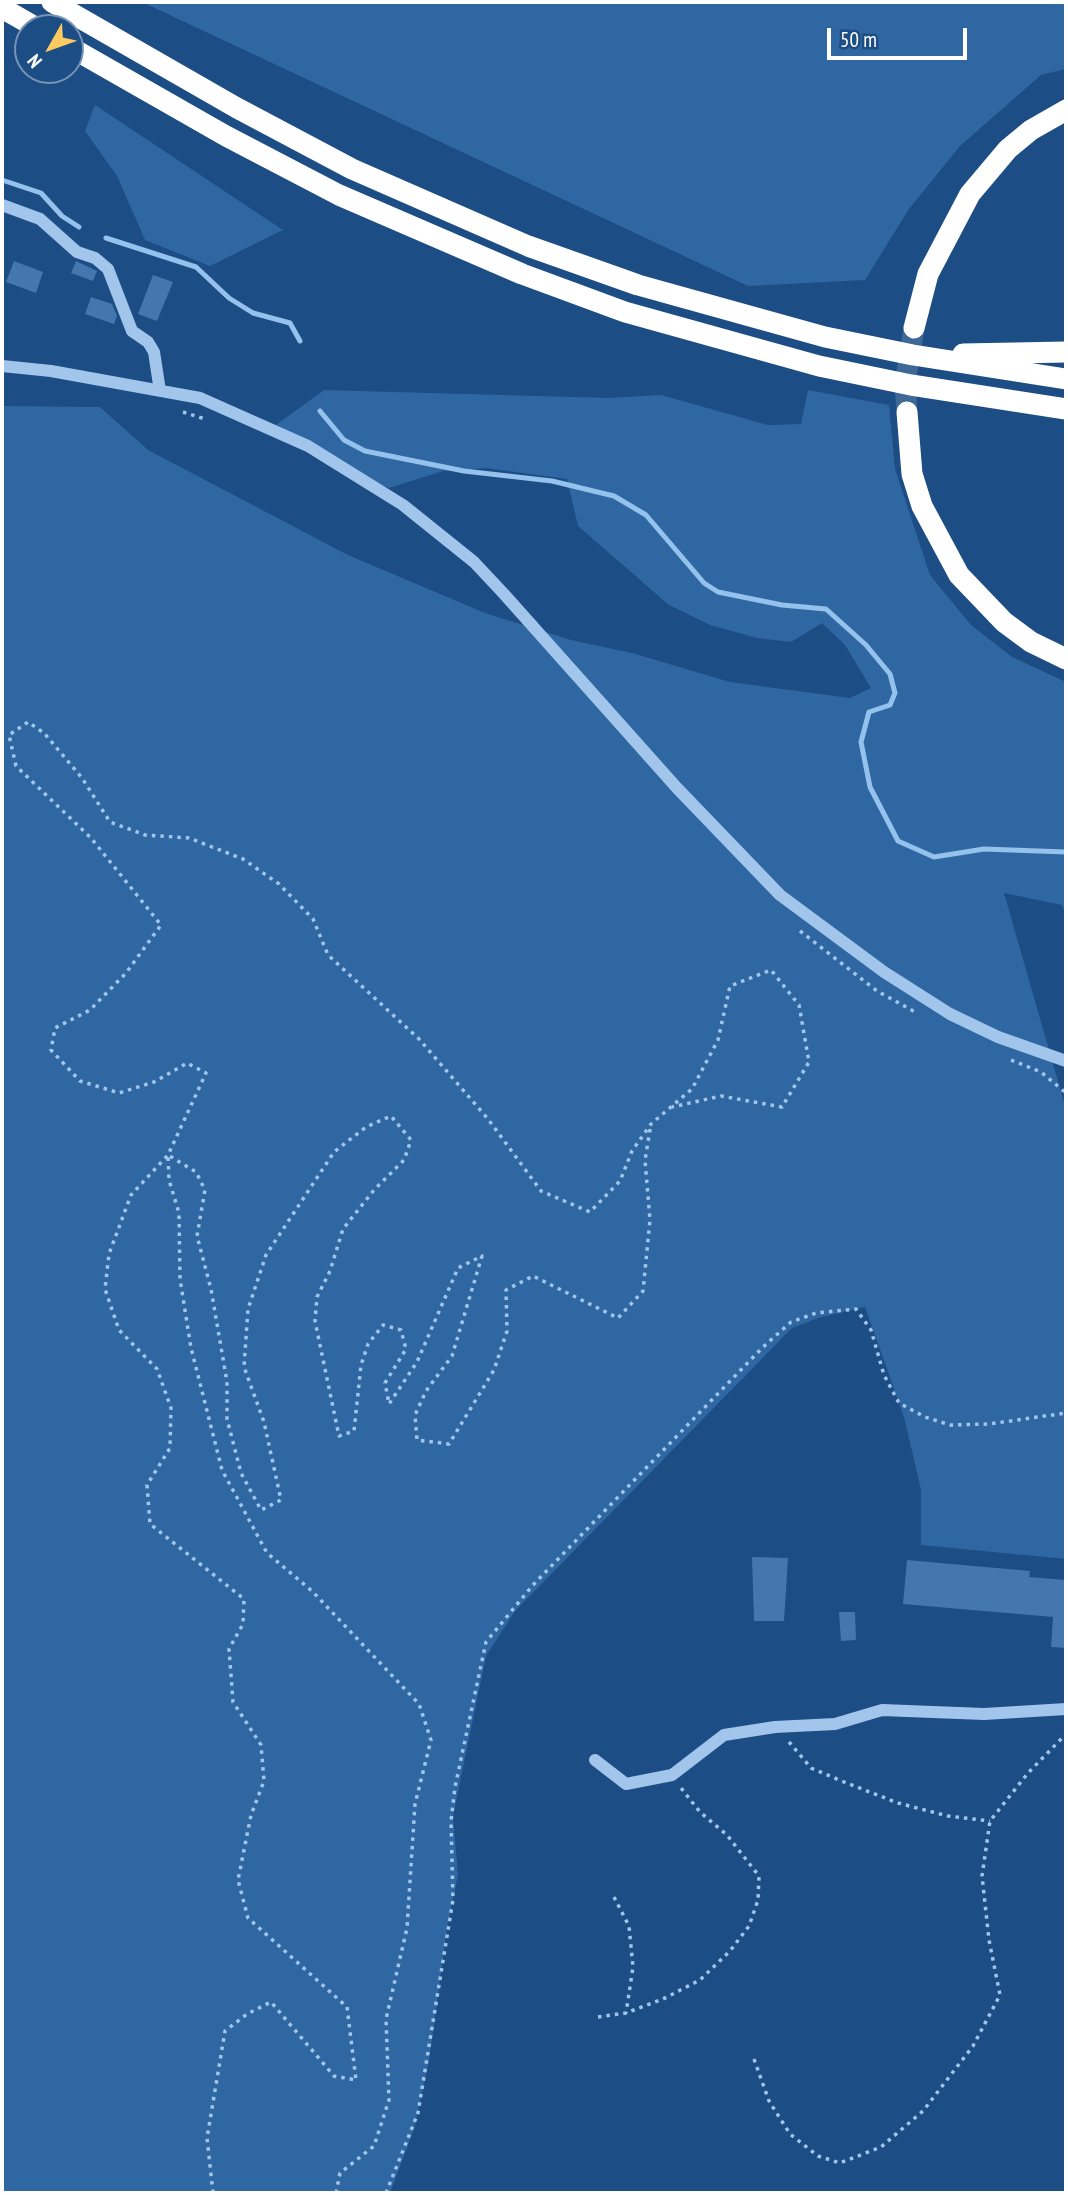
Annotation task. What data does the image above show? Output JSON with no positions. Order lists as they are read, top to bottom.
{
  "scale_bar": "50 m",
  "north": "bottom left"
}
